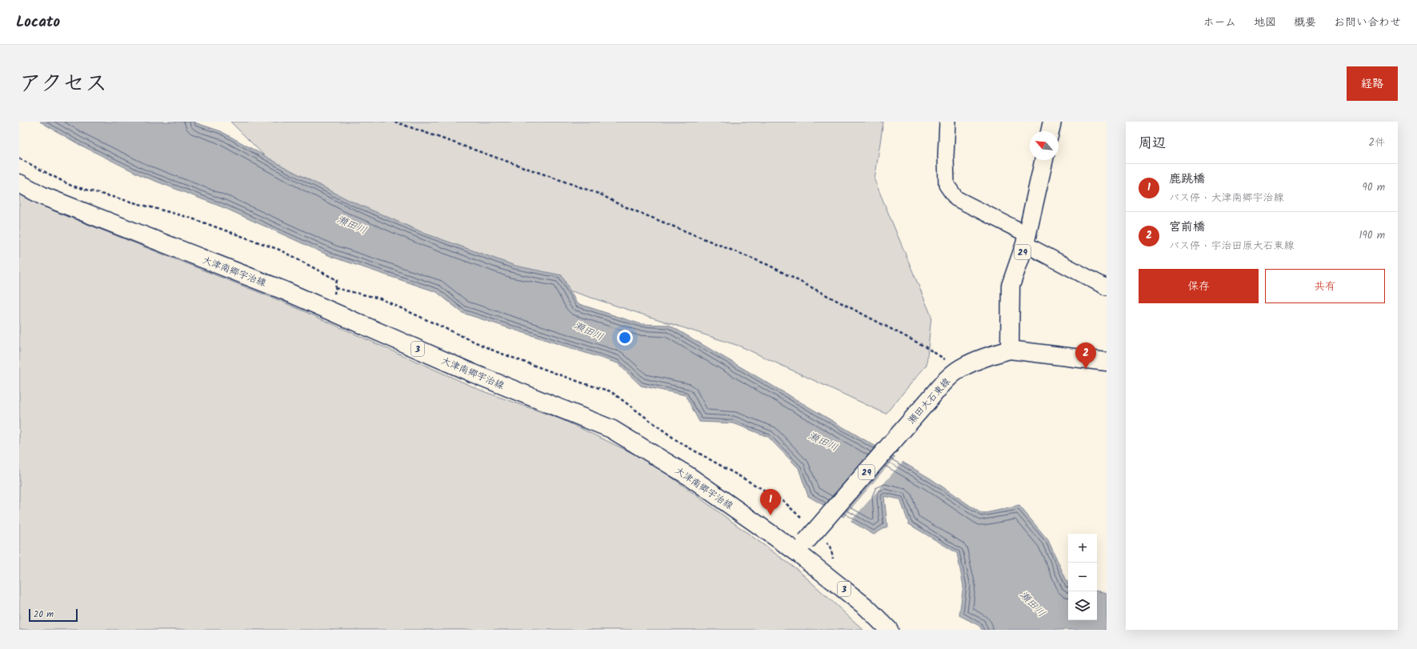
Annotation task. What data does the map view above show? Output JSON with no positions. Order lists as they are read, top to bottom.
{
  "streets": {
    "main road": [
      "29",
      "大津南郷宇治線",
      "3",
      "瀬田大石東線"
    ]
  },
  "crossings": [
    ["29", "瀬田大石東線"],
    ["大津南郷宇治線", "瀬田大石東線"]
  ],
  "water": ["瀬田川"],
  "scale_bar": "20 m",
  "north": "top left",
  "page": {
    "header": "Locato",
    "nav": [
      "ホーム",
      "地図",
      "概要",
      "お問い合わせ"
    ],
    "title": "アクセス",
    "buttons": [
      "経路",
      ["保存", "共有"]
    ],
    "heading": ["周辺", "2件"],
    "list": [
      {
        "mark": "1",
        "name": "鹿跳橋",
        "note": "バス停 · 大津南郷宇治線",
        "value": "90 m"
      },
      {
        "mark": "2",
        "name": "宮前橋",
        "note": "バス停 · 宇治田原大石東線",
        "value": "190 m"
      }
    ],
    "pins": ["2", "1"],
    "map_buttons": ["+", "−"],
    "scale": "20 m"
  }
}
